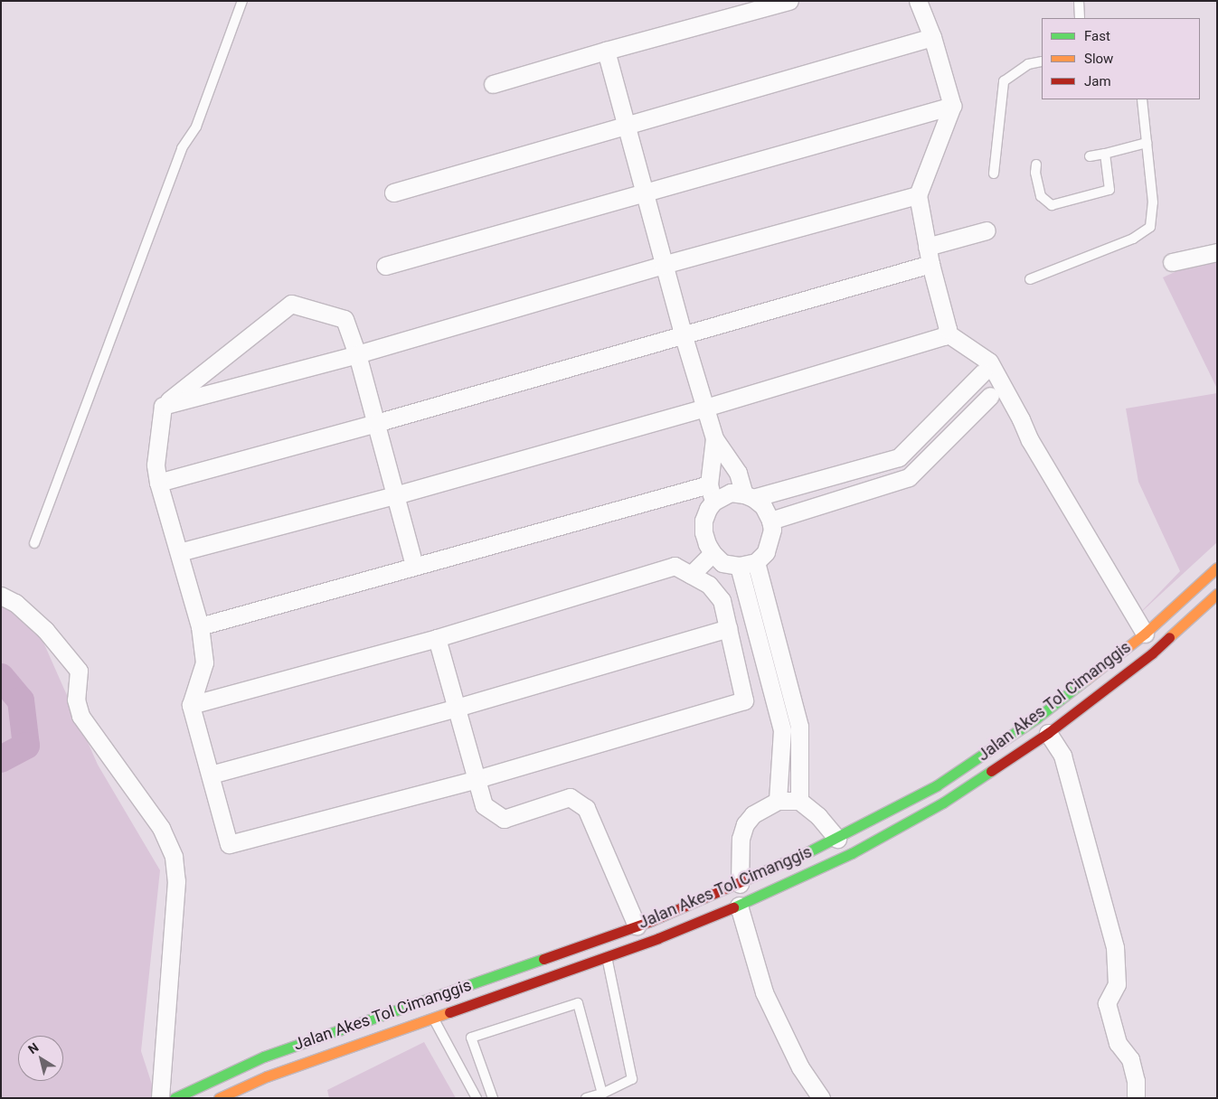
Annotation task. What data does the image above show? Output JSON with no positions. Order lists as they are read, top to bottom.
{
  "streets": {
    "main road": ["Jalan Akes Tol Cimanggis"]
  },
  "legend": ["Fast", "Slow", "Jam"],
  "north": "top left"
}
